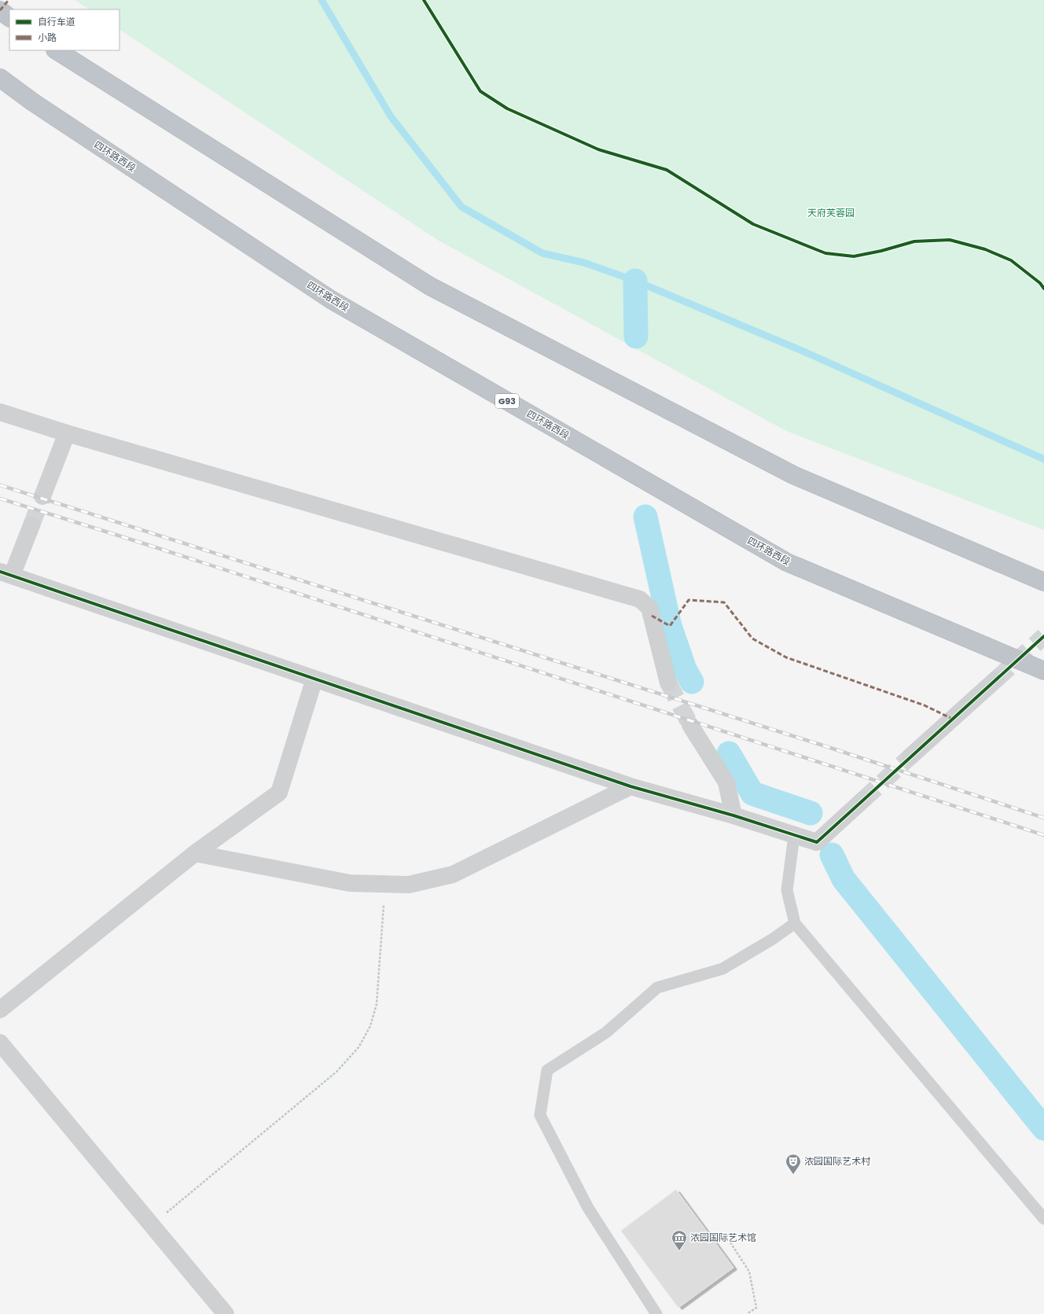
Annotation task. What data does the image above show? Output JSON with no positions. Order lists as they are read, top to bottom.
{
  "streets": {
    "highway": ["四环路西段", "G93"]
  },
  "parks": ["天府芙蓉园"],
  "places": {
    "theatre": ["浓园国际艺术村"],
    "museum": ["浓园国际艺术馆"]
  },
  "legend": ["自行车道", "小路"]
}
